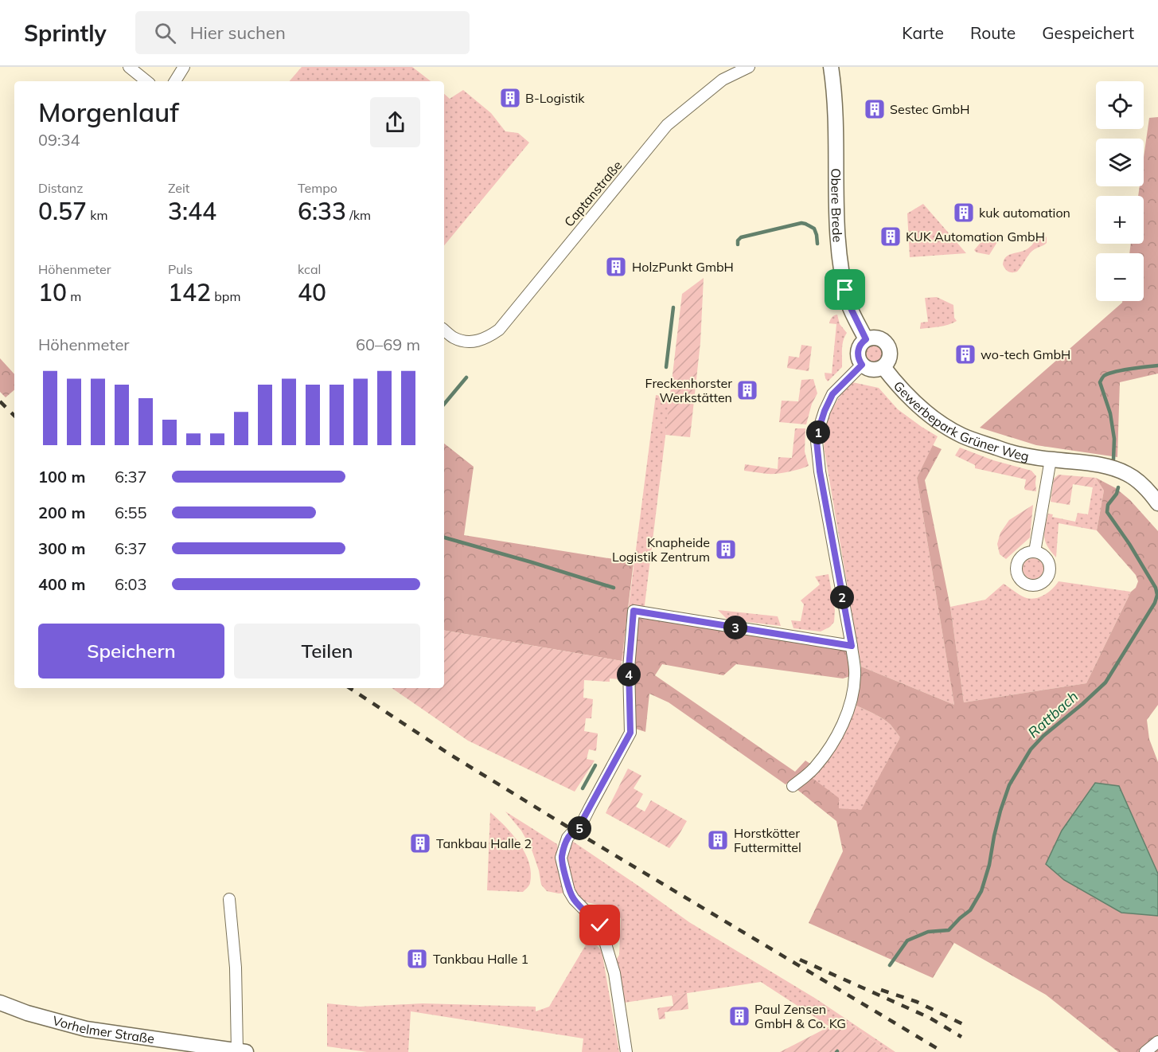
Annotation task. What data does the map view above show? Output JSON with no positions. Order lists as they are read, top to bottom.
{
  "streets": {
    "street": [
      "Captanstraße",
      "Obere Brede",
      "Gewerbepark Grüner Weg",
      "Vorhelmer Straße"
    ]
  },
  "crossings": [
    ["Obere Brede", "Gewerbepark Grüner Weg"]
  ],
  "water": ["Rattbach"],
  "places": {
    "building": [
      "B-Logistik",
      "Sestec GmbH",
      "kuk automation",
      "KUK Automation GmbH",
      "HolzPunkt GmbH",
      "wo-tech GmbH",
      "Freckenhorster Werkstätten",
      "Knapheide Logistik Zentrum",
      "Horstkötter Futtermittel",
      "Tankbau Halle 2",
      "Tankbau Halle 1",
      "Paul Zensen GmbH & Co. KG"
    ]
  },
  "page": {
    "header": "Sprintly",
    "search": "Hier suchen",
    "nav": ["Karte", "Route", "Gespeichert"],
    "map_buttons": ["+", "−"],
    "heading": ["Morgenlauf", "09:34"],
    "stats": [
      ["Distanz", "0.57 km"],
      ["Zeit", "3:44"],
      ["Tempo", "6:33 /km"],
      ["Höhenmeter", "10 m"],
      ["Puls", "142 bpm"],
      ["kcal", "40"]
    ],
    "chart": ["Höhenmeter", "60–69 m"],
    "pins": [
      "1",
      "2",
      "3",
      "4",
      "5"
    ],
    "list": [
      {
        "name": "100 m",
        "note": "6:37"
      },
      {
        "name": "200 m",
        "note": "6:55"
      },
      {
        "name": "300 m",
        "note": "6:37"
      },
      {
        "name": "400 m",
        "note": "6:03"
      }
    ],
    "buttons": ["Speichern", "Teilen"]
  }
}
